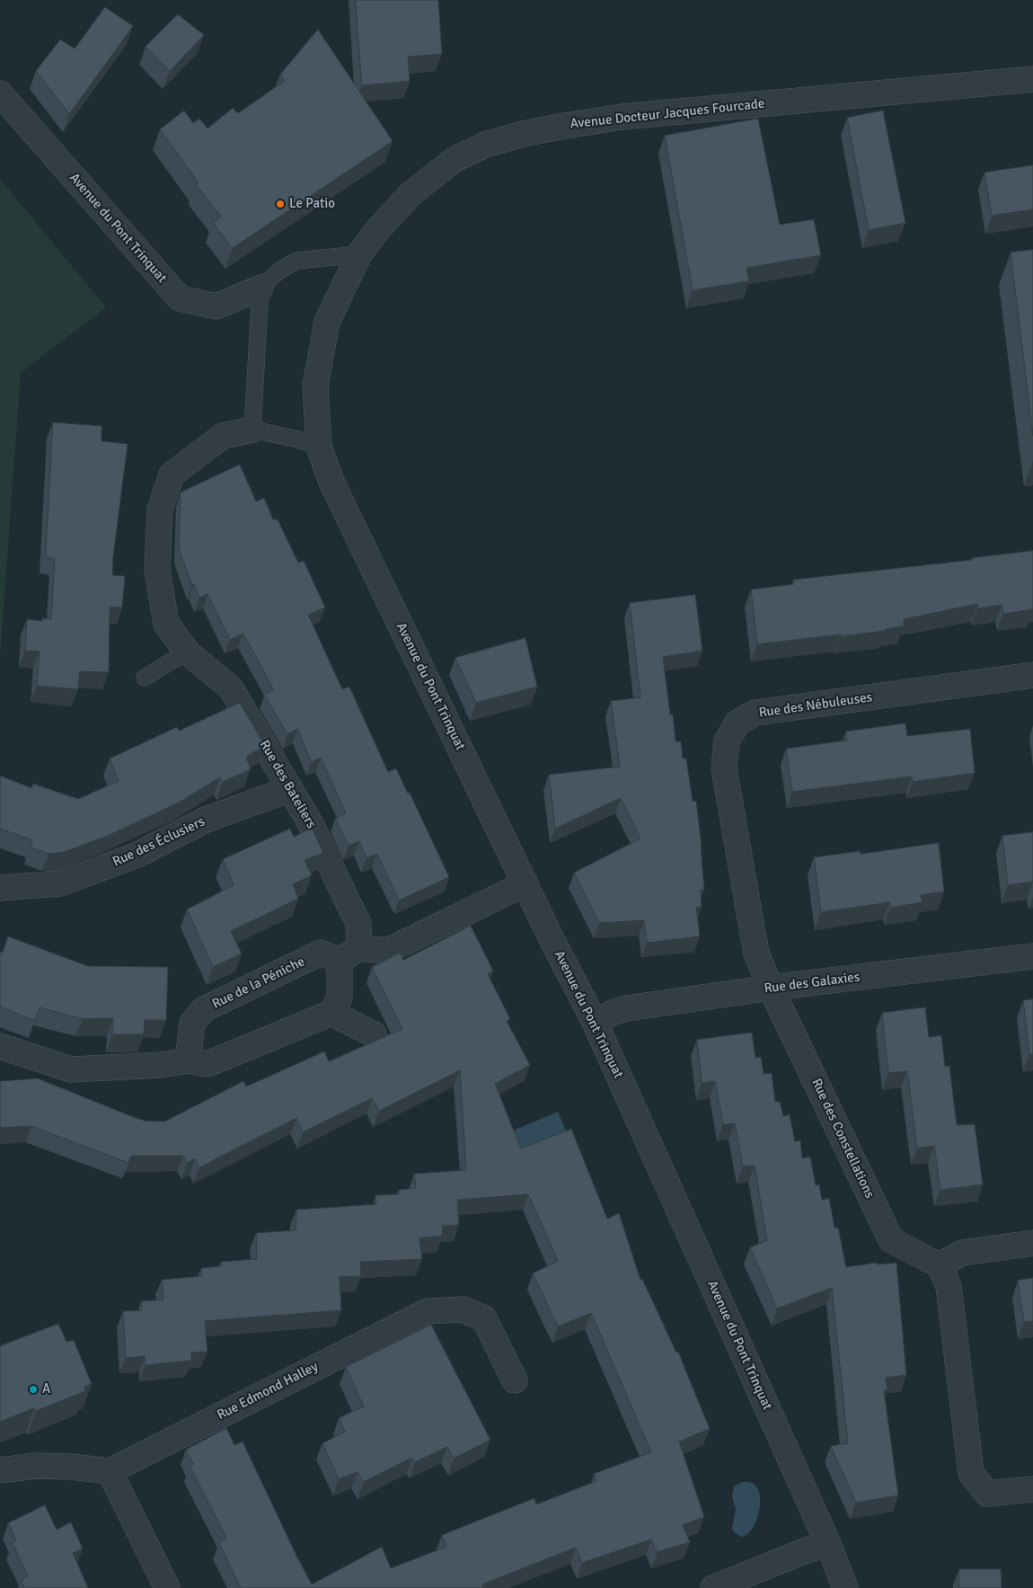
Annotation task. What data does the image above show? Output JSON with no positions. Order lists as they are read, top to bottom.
{
  "streets": {
    "street": [
      "Avenue Docteur Jacques Fourcade",
      "Avenue du Pont Trinquat",
      "Rue des Nébuleuses",
      "Rue des Bateliers",
      "Rue des Éclusiers",
      "Rue de la Péniche",
      "Rue des Galaxies",
      "Rue des Constellations",
      "Rue Edmond Halley"
    ]
  },
  "crossings": [
    ["Avenue Docteur Jacques Fourcade", "Avenue du Pont Trinquat"],
    ["Avenue du Pont Trinquat", "Rue de la Péniche"],
    ["Avenue du Pont Trinquat", "Rue des Galaxies"],
    ["Rue des Nébuleuses", "Rue des Galaxies"],
    ["Rue des Nébuleuses", "Rue des Constellations"],
    ["Rue des Bateliers", "Rue des Éclusiers"],
    ["Rue des Bateliers", "Rue de la Péniche"],
    ["Rue des Galaxies", "Rue des Constellations"]
  ],
  "places": ["Le Patio", "A"]
}
